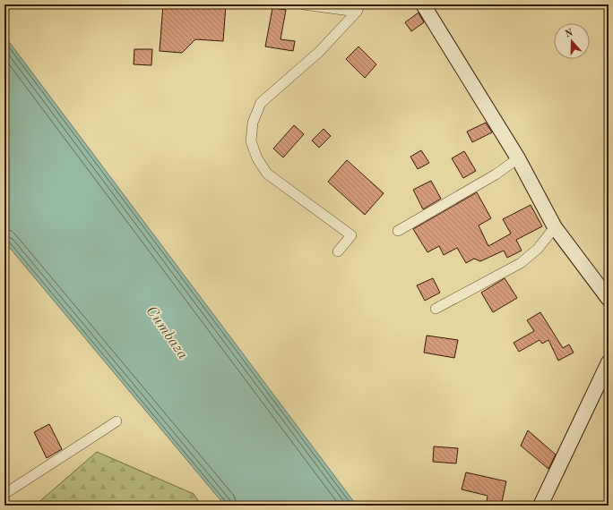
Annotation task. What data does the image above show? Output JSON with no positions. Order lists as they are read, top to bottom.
{
  "water": ["Cumbaza"],
  "north": "top"
}
